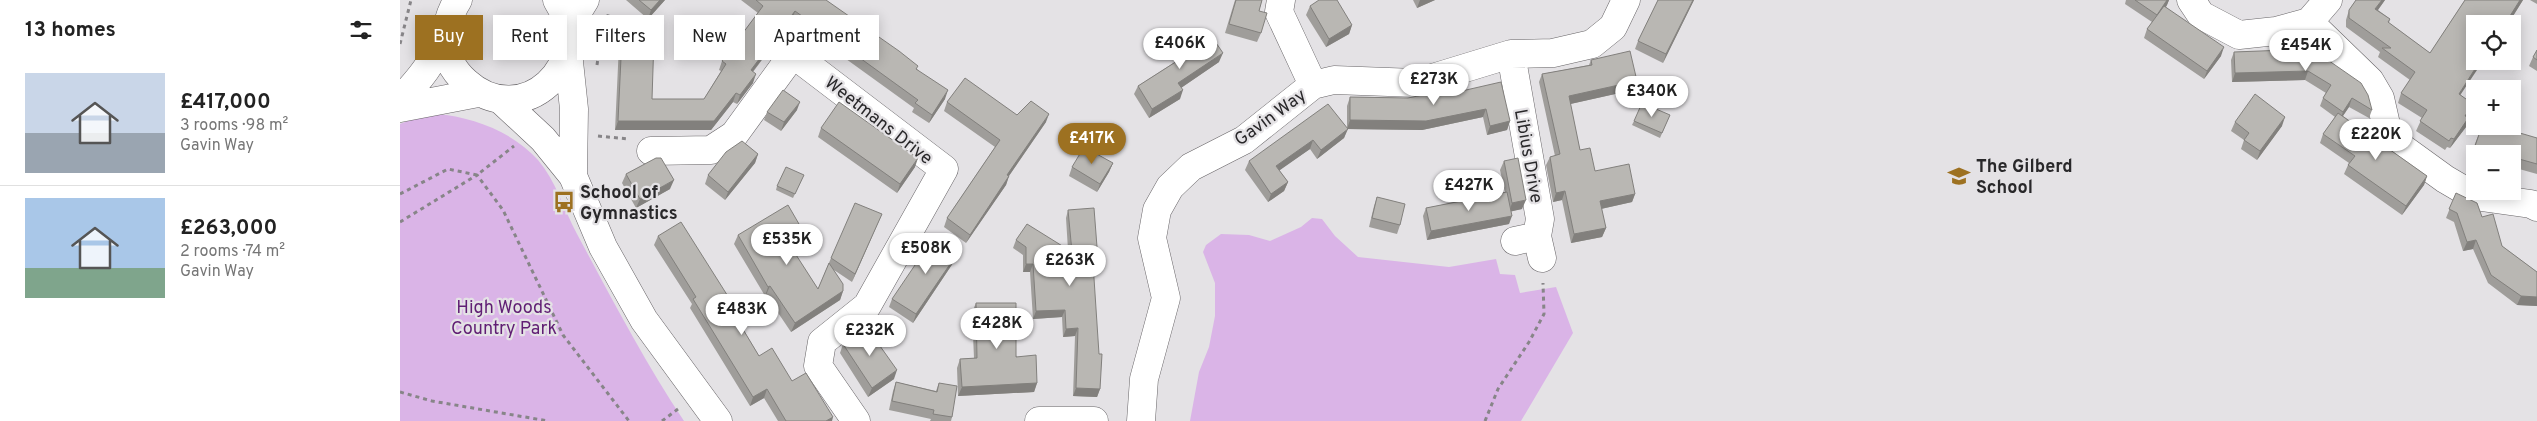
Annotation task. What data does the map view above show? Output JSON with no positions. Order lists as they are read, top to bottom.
{
  "streets": {
    "street": ["Gavin Way", "Weetmans Drive", "Libius Drive"]
  },
  "crossings": [
    ["Gavin Way", "Libius Drive"]
  ],
  "parks": ["High Woods Country Park"],
  "places": {
    "school or university": ["The Gilberd School"],
    "bus stop": ["School of Gymnastics"]
  },
  "page": {
    "heading": "13 homes",
    "map_buttons": ["+", "−"],
    "chip": [
      "Buy",
      "Rent",
      "Filters",
      "New",
      "Apartment"
    ],
    "price": [
      "£406K",
      "£454K",
      "£273K",
      "£340K",
      "£220K",
      "£417K",
      "£427K",
      "£535K",
      "£508K",
      "£263K",
      "£483K",
      "£428K",
      "£232K"
    ],
    "list": [
      {
        "name": "£417,000",
        "note": "3 rooms · 98 m² · Gavin Way"
      },
      {
        "name": "£263,000",
        "note": "2 rooms · 74 m² · Gavin Way"
      }
    ]
  }
}
